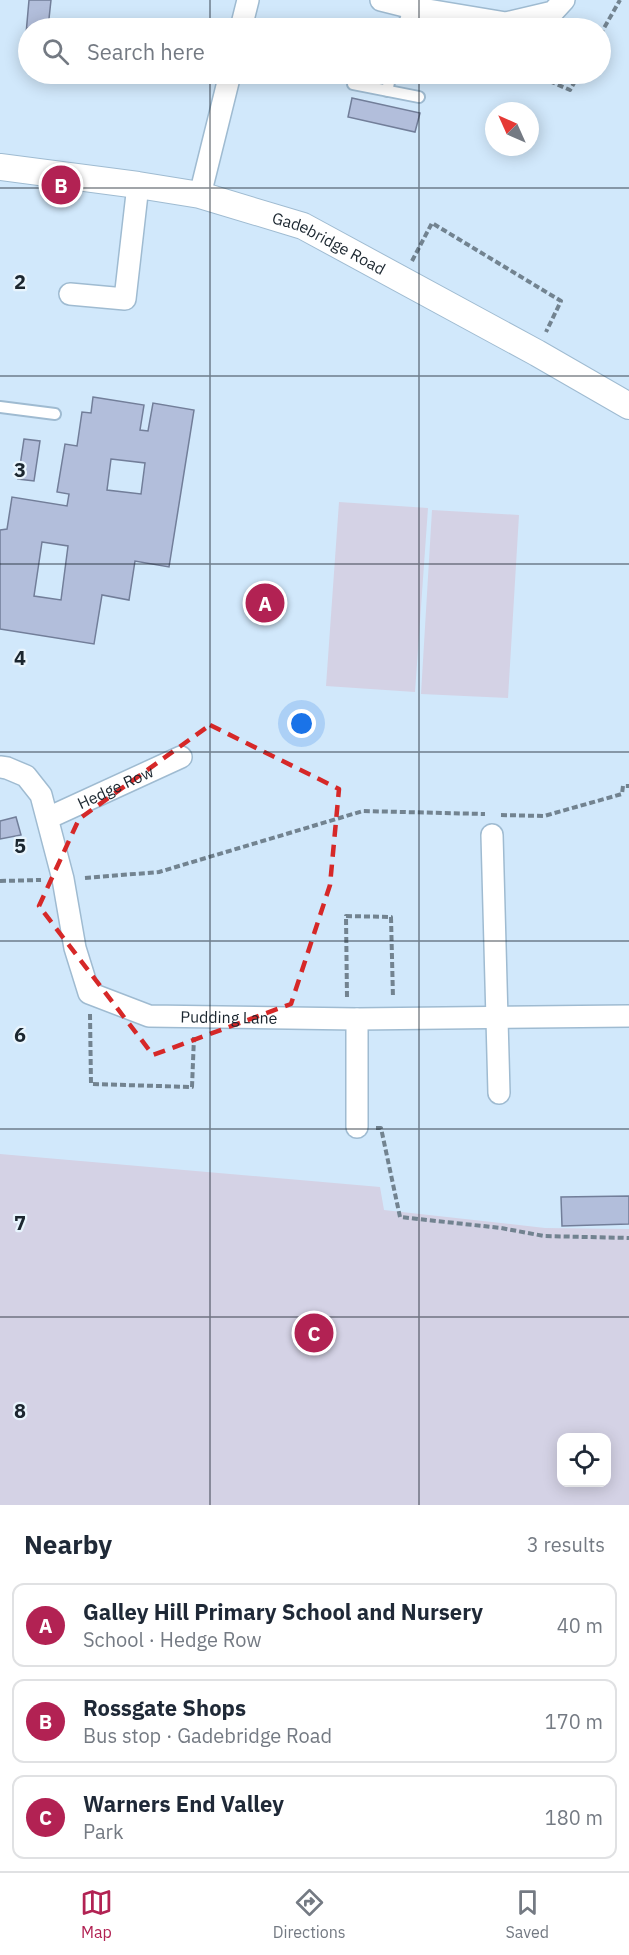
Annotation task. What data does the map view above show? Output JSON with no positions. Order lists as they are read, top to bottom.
{
  "streets": {
    "street": ["Gadebridge Road", "Hedge Row", "Pudding Lane"]
  },
  "north": "top left",
  "page": {
    "search": "Search here",
    "pins": ["B", "A", "C"],
    "heading": ["Nearby", "3 results"],
    "list": [
      {
        "mark": "A",
        "name": "Galley Hill Primary School and Nursery",
        "note": "School · Hedge Row",
        "value": "40 m"
      },
      {
        "mark": "B",
        "name": "Rossgate Shops",
        "note": "Bus stop · Gadebridge Road",
        "value": "170 m"
      },
      {
        "mark": "C",
        "name": "Warners End Valley",
        "note": "Park",
        "value": "180 m"
      }
    ],
    "nav": ["Map", "Directions", "Saved"]
  },
  "grid": {
    "rows": [
      "2",
      "3",
      "4",
      "5",
      "6",
      "7",
      "8"
    ]
  }
}
